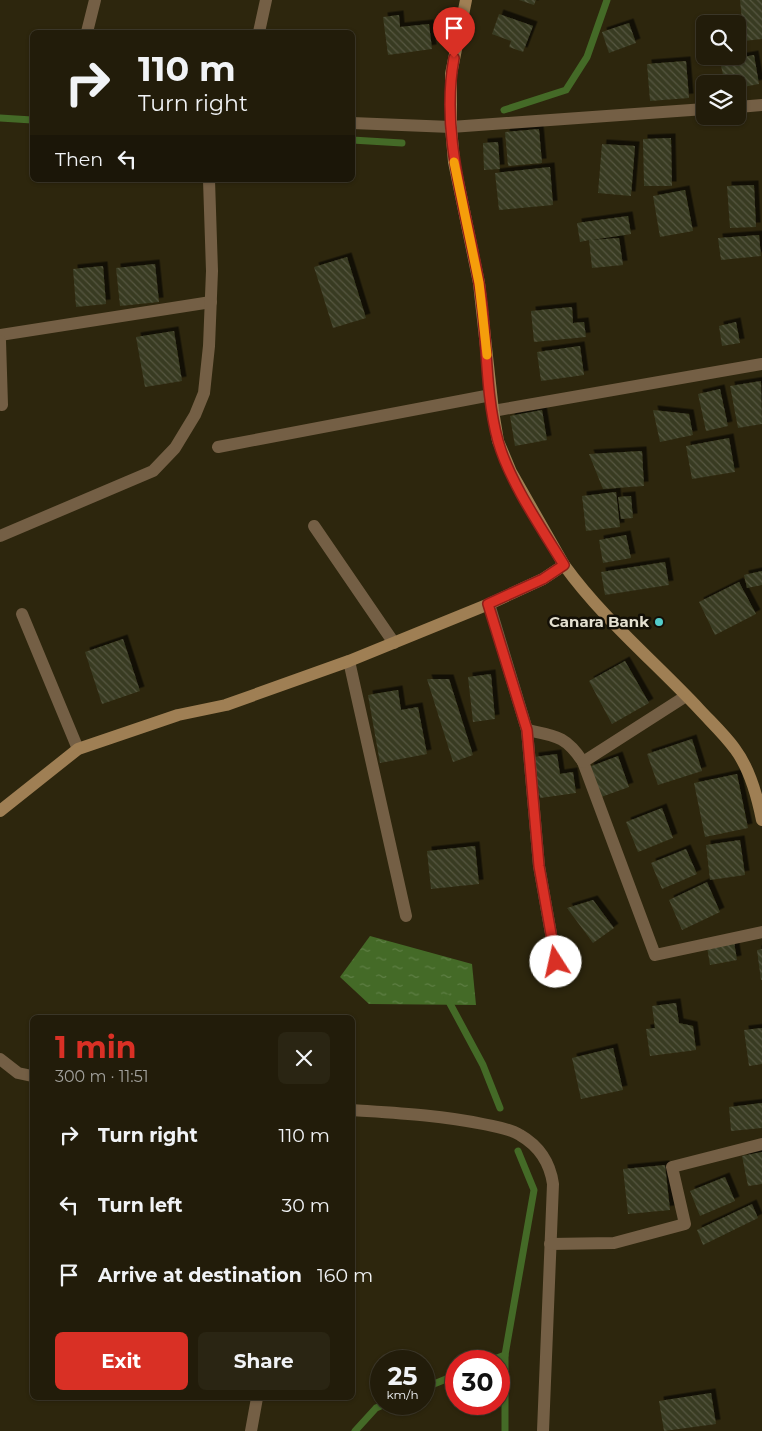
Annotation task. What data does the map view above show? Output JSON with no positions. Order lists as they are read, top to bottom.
{
  "places": ["Canara Bank"],
  "page": {
    "turn": ["110 m", "Turn right"],
    "then": "Then",
    "heading": ["1 min", "300 m · 11:51"],
    "list": [
      {
        "name": "Turn right",
        "value": "110 m"
      },
      {
        "name": "Turn left",
        "value": "30 m"
      },
      {
        "name": "Arrive at destination",
        "value": "160 m"
      }
    ],
    "buttons": ["Exit", "Share"],
    "speed": "25 km/h",
    "limit": "30"
  }
}
